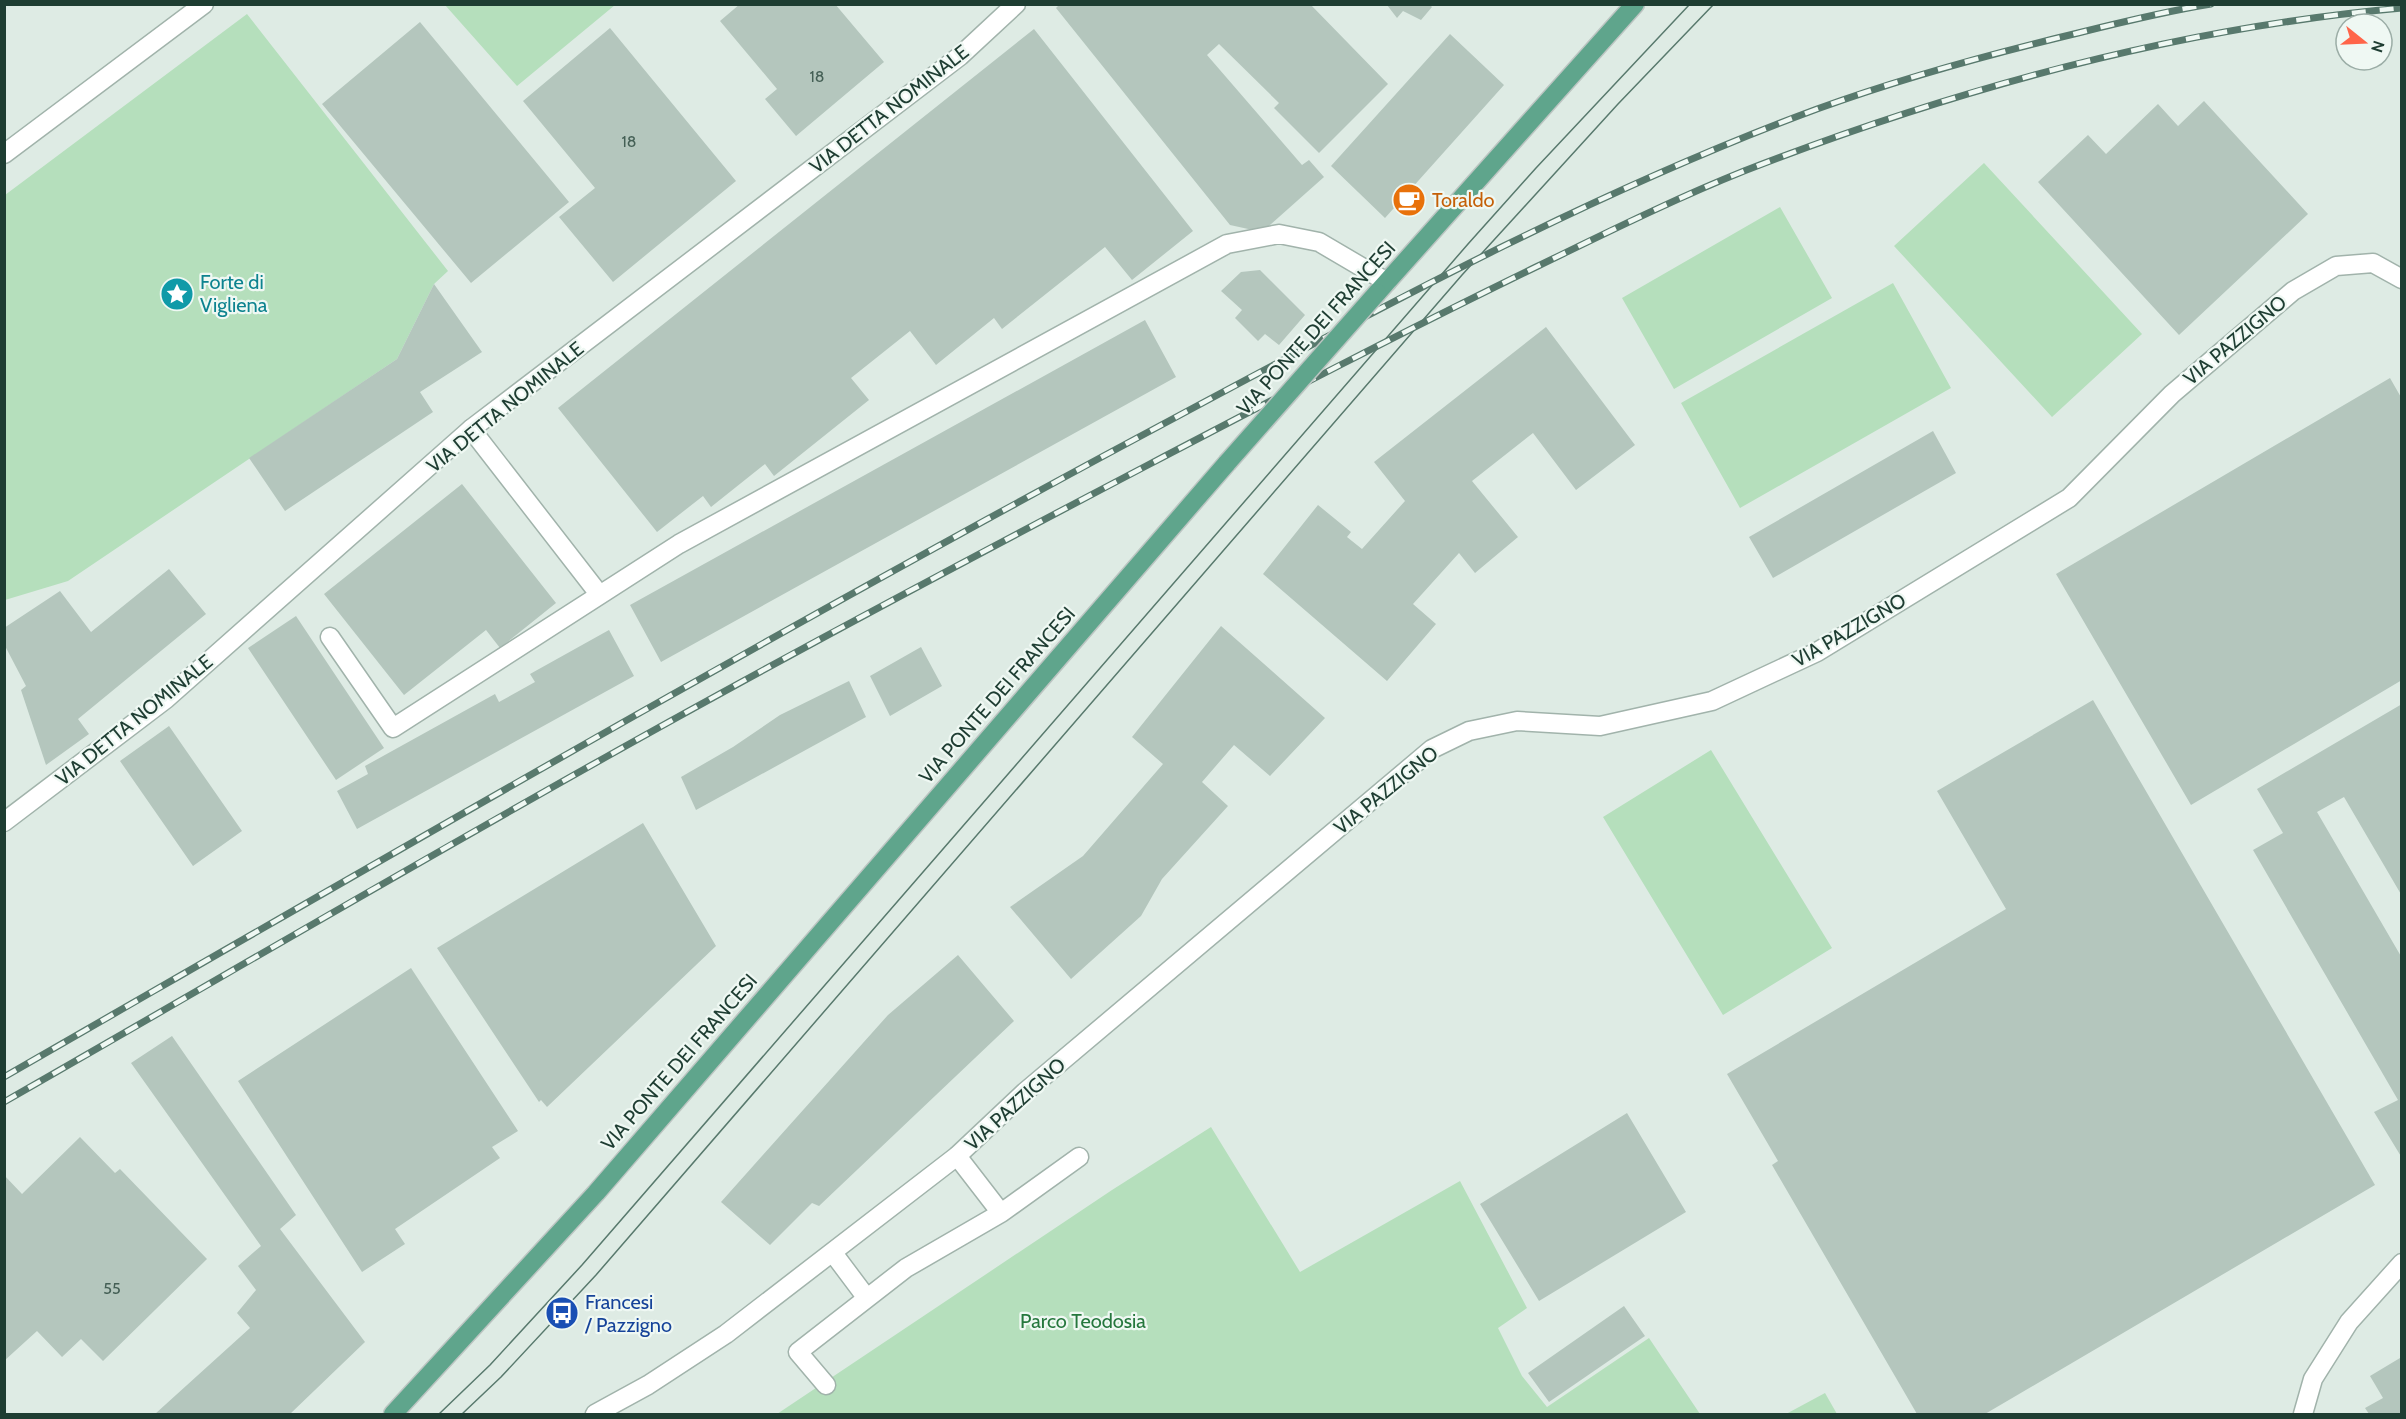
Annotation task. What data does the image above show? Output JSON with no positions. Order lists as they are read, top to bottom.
{
  "streets": {
    "main road": ["VIA PONTE DEI FRANCESI"],
    "street": ["VIA DETTA NOMINALE", "VIA PAZZIGNO"]
  },
  "parks": ["Parco Teodosia"],
  "places": {
    "cafe": ["Toraldo"],
    "place": ["Forte di Vigliena"],
    "bus stop": ["Francesi / Pazzigno"]
  },
  "house_numbers": ["18", "18", "55"],
  "north": "right"
}
